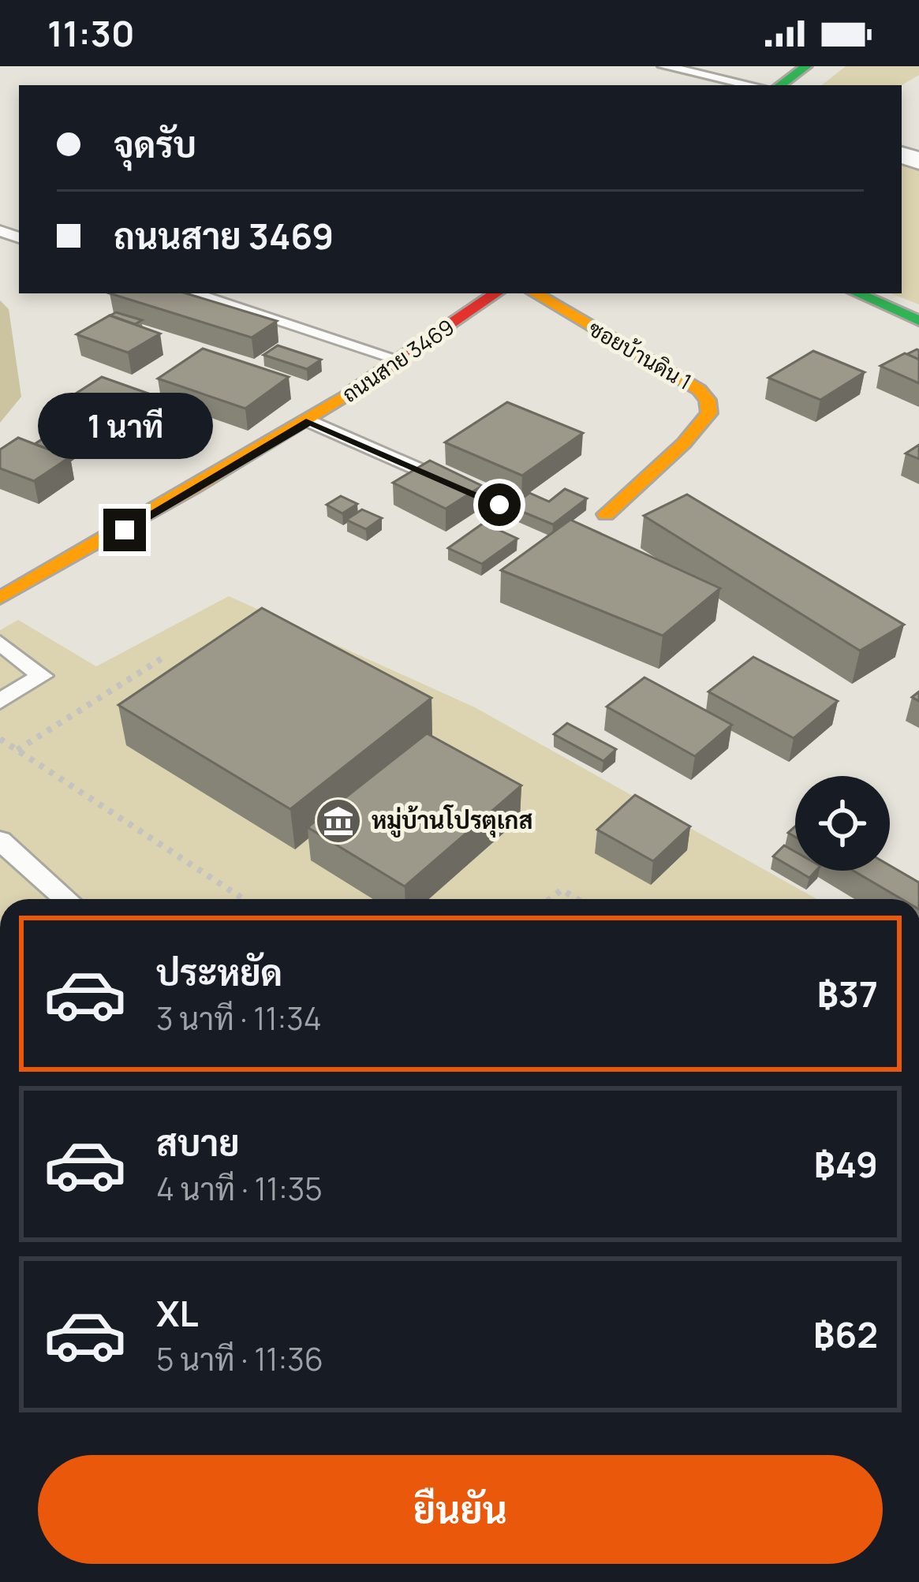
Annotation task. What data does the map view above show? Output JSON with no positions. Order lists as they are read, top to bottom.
{
  "streets": {
    "street": ["ซอยบ้านดิน 1", "ถนนสาย 3469"]
  },
  "places": {
    "museum": ["หมู่บ้านโปรตุเกส"]
  },
  "page": {
    "status": "11:30",
    "banner": ["จุดรับ", "ถนนสาย 3469"],
    "bubble": "1 นาที",
    "list": [
      {
        "name": "ประหยัด",
        "note": "3 นาที · 11:34",
        "value": "฿37"
      },
      {
        "name": "สบาย",
        "note": "4 นาที · 11:35",
        "value": "฿49"
      },
      {
        "name": "XL",
        "note": "5 นาที · 11:36",
        "value": "฿62"
      }
    ],
    "buttons": "ยืนยัน"
  }
}
